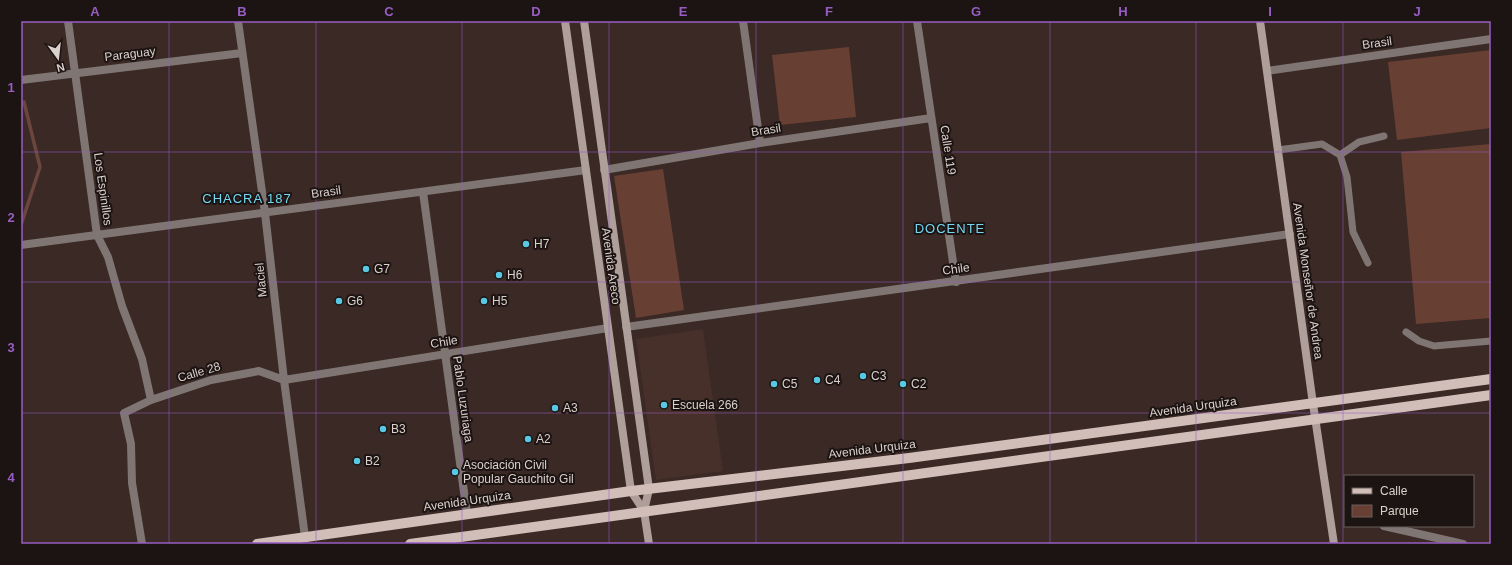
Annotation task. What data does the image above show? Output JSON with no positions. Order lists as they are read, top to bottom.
{
  "streets": {
    "main road": ["Avenida Areco", "Avenida Monseñor de Andrea", "Avenida Urquiza"],
    "street": [
      "Brasil",
      "Paraguay",
      "Calle 119",
      "Los Espinillos",
      "Chile",
      "Maciel",
      "Calle 28",
      "Pablo Luzuriaga"
    ]
  },
  "crossings": [
    ["Brasil", "Calle 119"],
    ["Brasil", "Los Espinillos"],
    ["Brasil", "Avenida Areco"],
    ["Brasil", "Maciel"],
    ["Brasil", "Avenida Monseñor de Andrea"],
    ["Brasil", "Pablo Luzuriaga"],
    ["Paraguay", "Los Espinillos"],
    ["Paraguay", "Maciel"],
    ["Calle 119", "Chile"],
    ["Los Espinillos", "Calle 28"],
    ["Avenida Areco", "Chile"],
    ["Avenida Areco", "Avenida Urquiza"],
    ["Chile", "Maciel"],
    ["Chile", "Avenida Monseñor de Andrea"],
    ["Chile", "Calle 28"],
    ["Chile", "Pablo Luzuriaga"],
    ["Maciel", "Calle 28"],
    ["Maciel", "Avenida Urquiza"],
    ["Avenida Monseñor de Andrea", "Avenida Urquiza"],
    ["Pablo Luzuriaga", "Avenida Urquiza"]
  ],
  "districts": ["CHACRA 187", "DOCENTE"],
  "places": [
    "H7",
    "G7",
    "H6",
    "G6",
    "H5",
    "C3",
    "C4",
    "C5",
    "C2",
    "Escuela 266",
    "A3",
    "B3",
    "A2",
    "B2",
    "Asociación Civil Popular Gauchito Gil"
  ],
  "legend": ["Calle", "Parque"],
  "north": "bottom",
  "grid": {
    "columns": [
      "A",
      "B",
      "C",
      "D",
      "E",
      "F",
      "G",
      "H",
      "I",
      "J"
    ],
    "rows": [
      "1",
      "2",
      "3",
      "4"
    ]
  }
}
